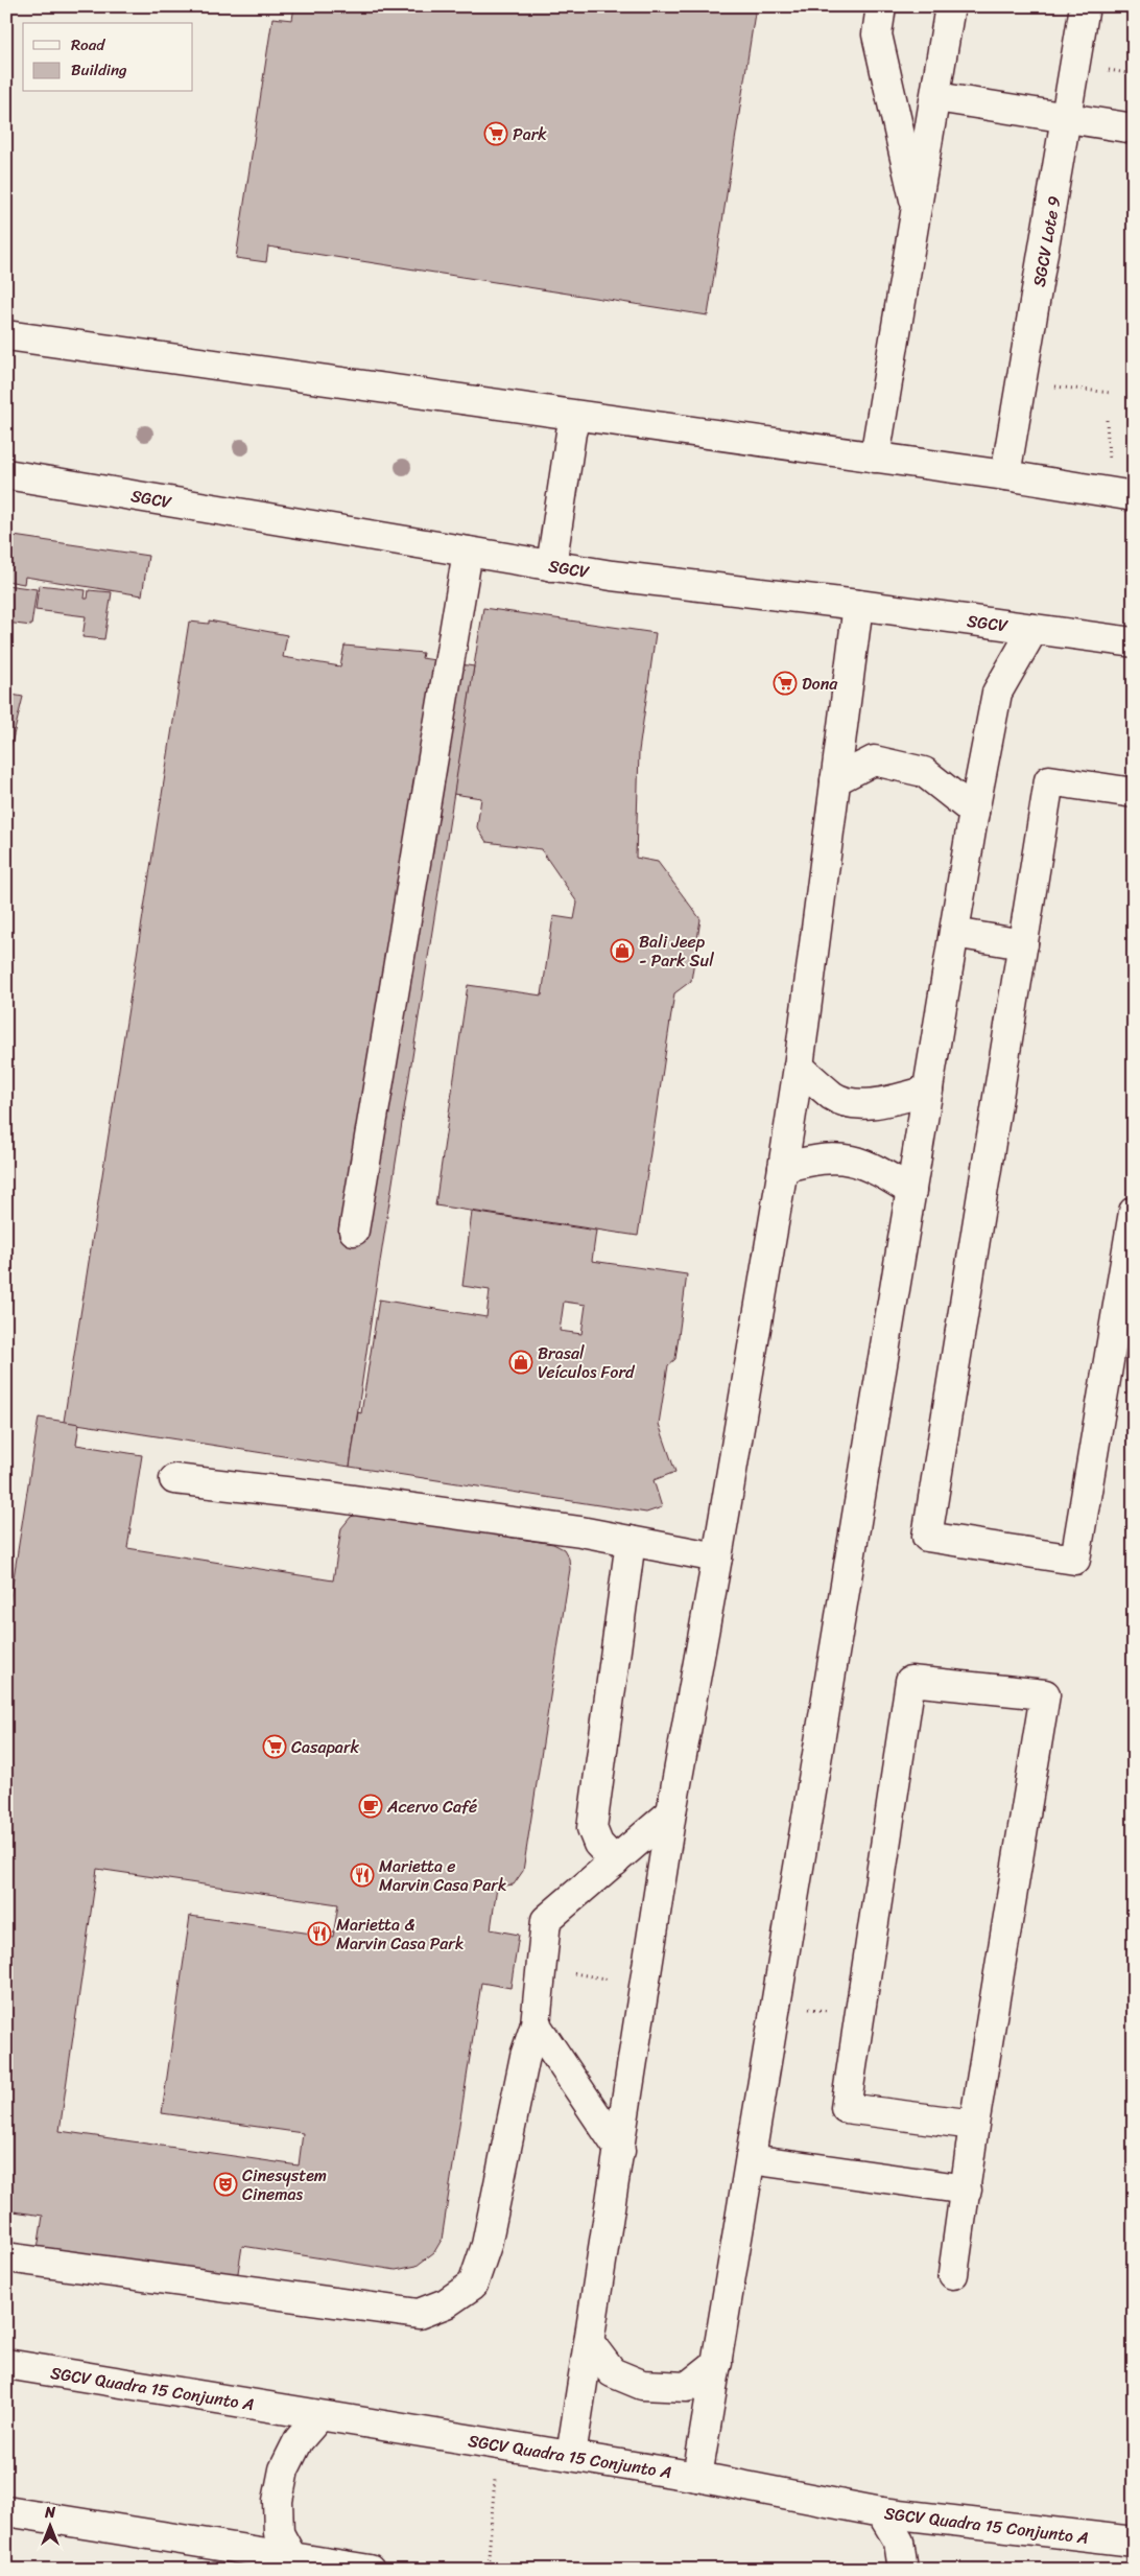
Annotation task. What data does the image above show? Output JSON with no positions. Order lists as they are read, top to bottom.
{
  "streets": {
    "street": ["SGCV Lote 9", "SGCV", "SGCV Quadra 15 Conjunto A"]
  },
  "places": {
    "supermarket": ["Park", "Dona", "Casapark"],
    "shop": ["Bali Jeep - Park Sul", "Brasal Veículos Ford"],
    "cafe": ["Acervo Café"],
    "restaurant": ["Marietta e Marvin Casa Park", "Marietta & Marvin Casa Park"],
    "theatre": ["Cinesystem Cinemas"]
  },
  "legend": ["Road", "Building"],
  "north": "top"
}
